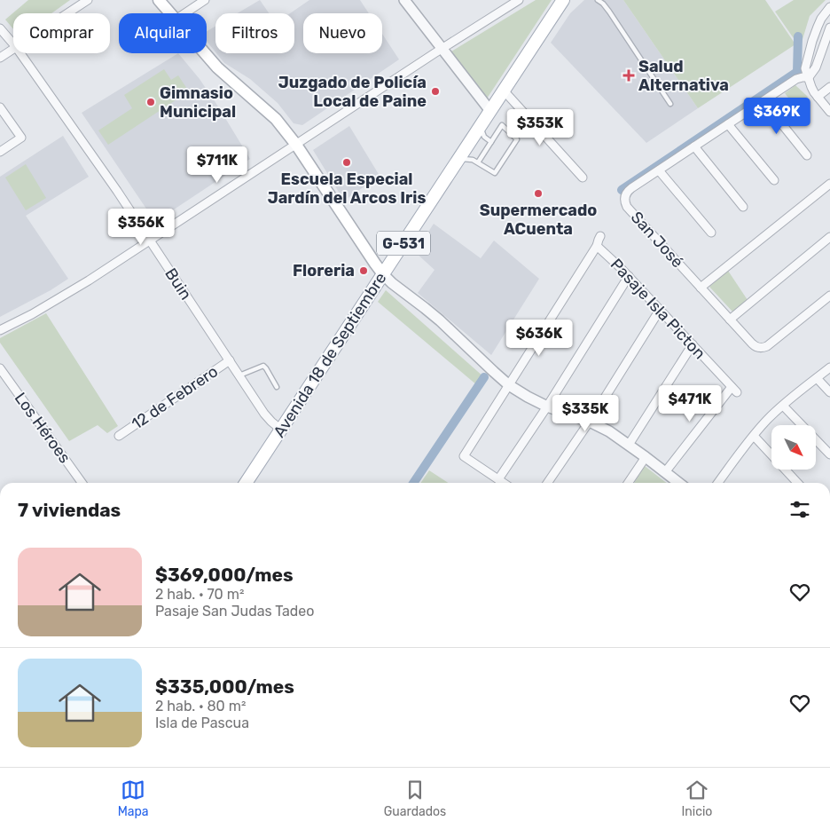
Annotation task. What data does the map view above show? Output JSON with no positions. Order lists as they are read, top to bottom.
{
  "streets": {
    "main road": ["G-531", "Avenida 18 de Septiembre"],
    "street": [
      "San José",
      "Buin",
      "Pasaje Isla Picton",
      "12 de Febrero",
      "Los Héroes"
    ]
  },
  "crossings": [
    ["Buin", "Avenida 18 de Septiembre"],
    ["Buin", "12 de Febrero"]
  ],
  "places": {
    "health": ["Salud Alternativa"],
    "other": [
      "Juzgado de Policía Local de Paine",
      "Gimnasio Municipal",
      "Escuela Especial Jardín del Arcos Iris",
      "Supermercado ACuenta",
      "Floreria"
    ]
  },
  "north": "bottom right",
  "page": {
    "chip": [
      "Comprar",
      "Alquilar",
      "Filtros",
      "Nuevo"
    ],
    "price": [
      "$369K",
      "$353K",
      "$711K",
      "$356K",
      "$636K",
      "$471K",
      "$335K"
    ],
    "heading": "7 viviendas",
    "list": [
      {
        "name": "$369,000/mes",
        "note": "2 hab. · 70 m² · Pasaje San Judas Tadeo"
      },
      {
        "name": "$335,000/mes",
        "note": "2 hab. · 80 m² · Isla de Pascua"
      }
    ],
    "tabs": ["Mapa", "Guardados", "Inicio"]
  }
}
